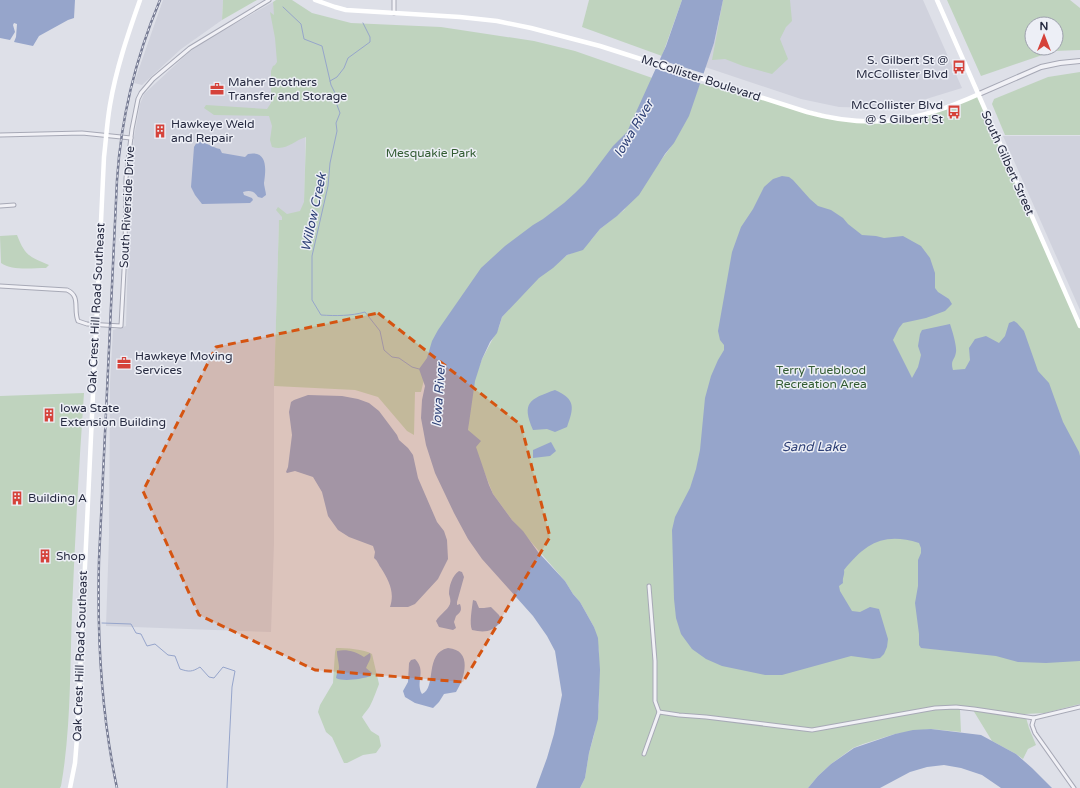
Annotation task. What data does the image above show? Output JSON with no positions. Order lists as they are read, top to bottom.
{
  "streets": {
    "main road": ["McCollister Boulevard", "South Gilbert Street", "Oak Crest Hill Road Southeast"],
    "street": ["South Riverside Drive"]
  },
  "crossings": [
    ["McCollister Boulevard", "South Gilbert Street"],
    ["South Riverside Drive", "Oak Crest Hill Road Southeast"]
  ],
  "water": ["Iowa River", "Willow Creek", "Sand Lake"],
  "parks": ["Mesquakie Park", "Terry Trueblood Recreation Area"],
  "places": {
    "bus stop": ["S. Gilbert St @ McCollister Blvd", "McCollister Blvd @ S Gilbert St"],
    "office": ["Maher Brothers Transfer and Storage", "Hawkeye Moving Services"],
    "building": [
      "Hawkeye Weld and Repair",
      "Iowa State Extension Building",
      "Building A",
      "Shop"
    ]
  },
  "north": "top"
}
